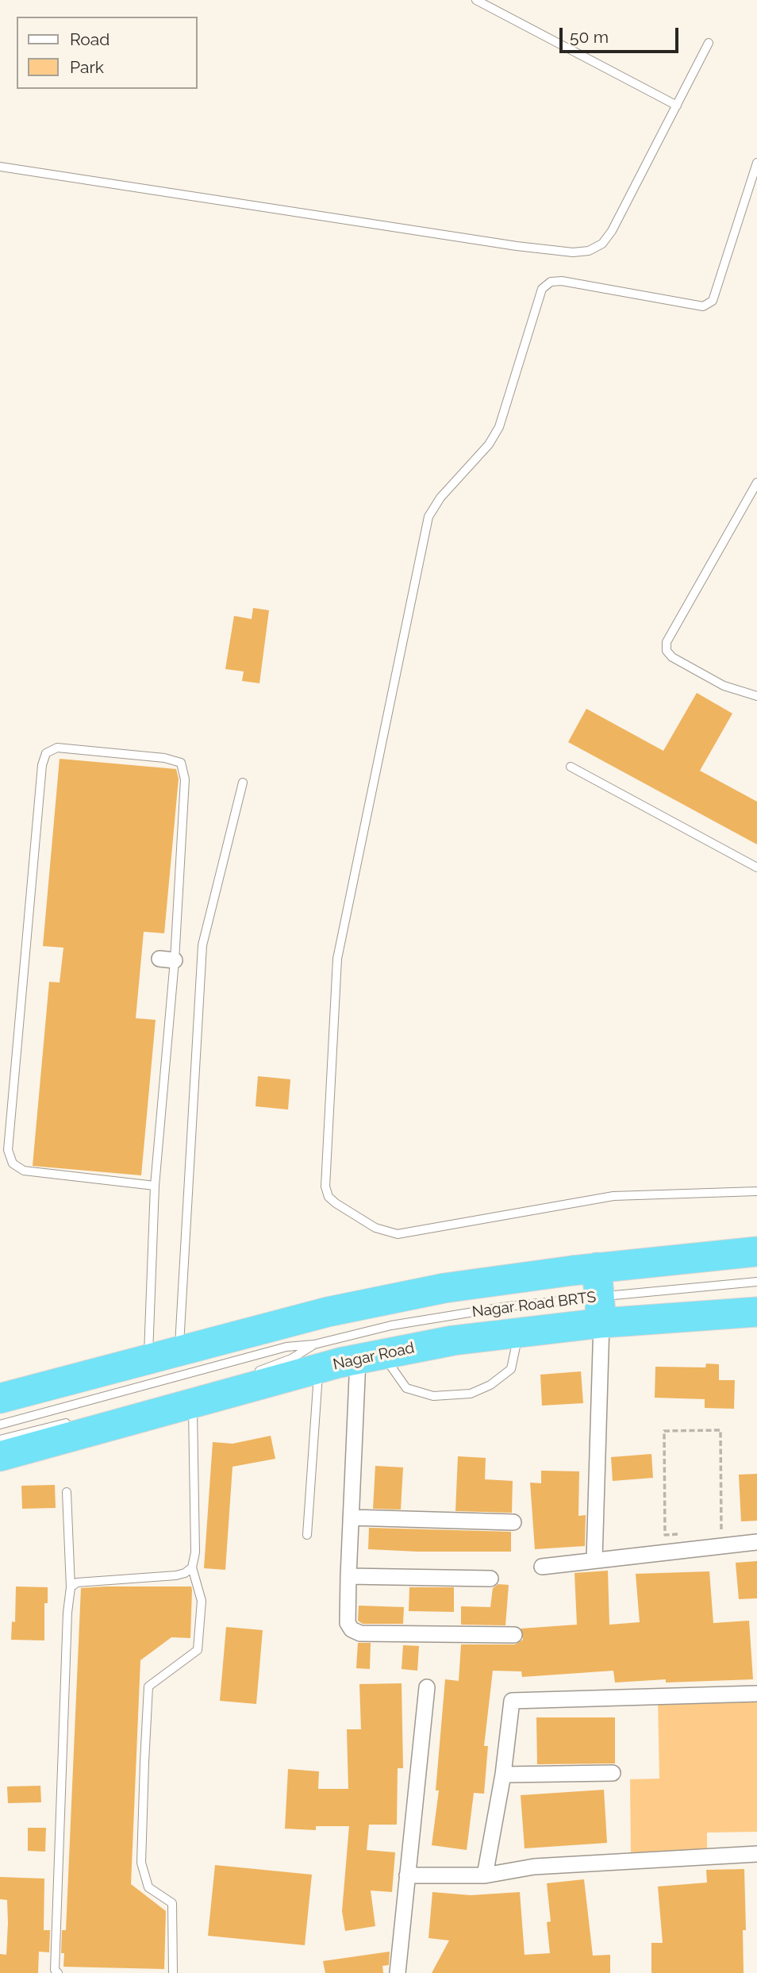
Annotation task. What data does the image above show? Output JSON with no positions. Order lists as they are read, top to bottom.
{
  "streets": {
    "highway": ["Nagar Road"],
    "lane": ["Nagar Road BRTS"]
  },
  "crossings": [
    ["Nagar Road BRTS", "Nagar Road"]
  ],
  "legend": ["Road", "Park"],
  "scale_bar": "50 m"
}
